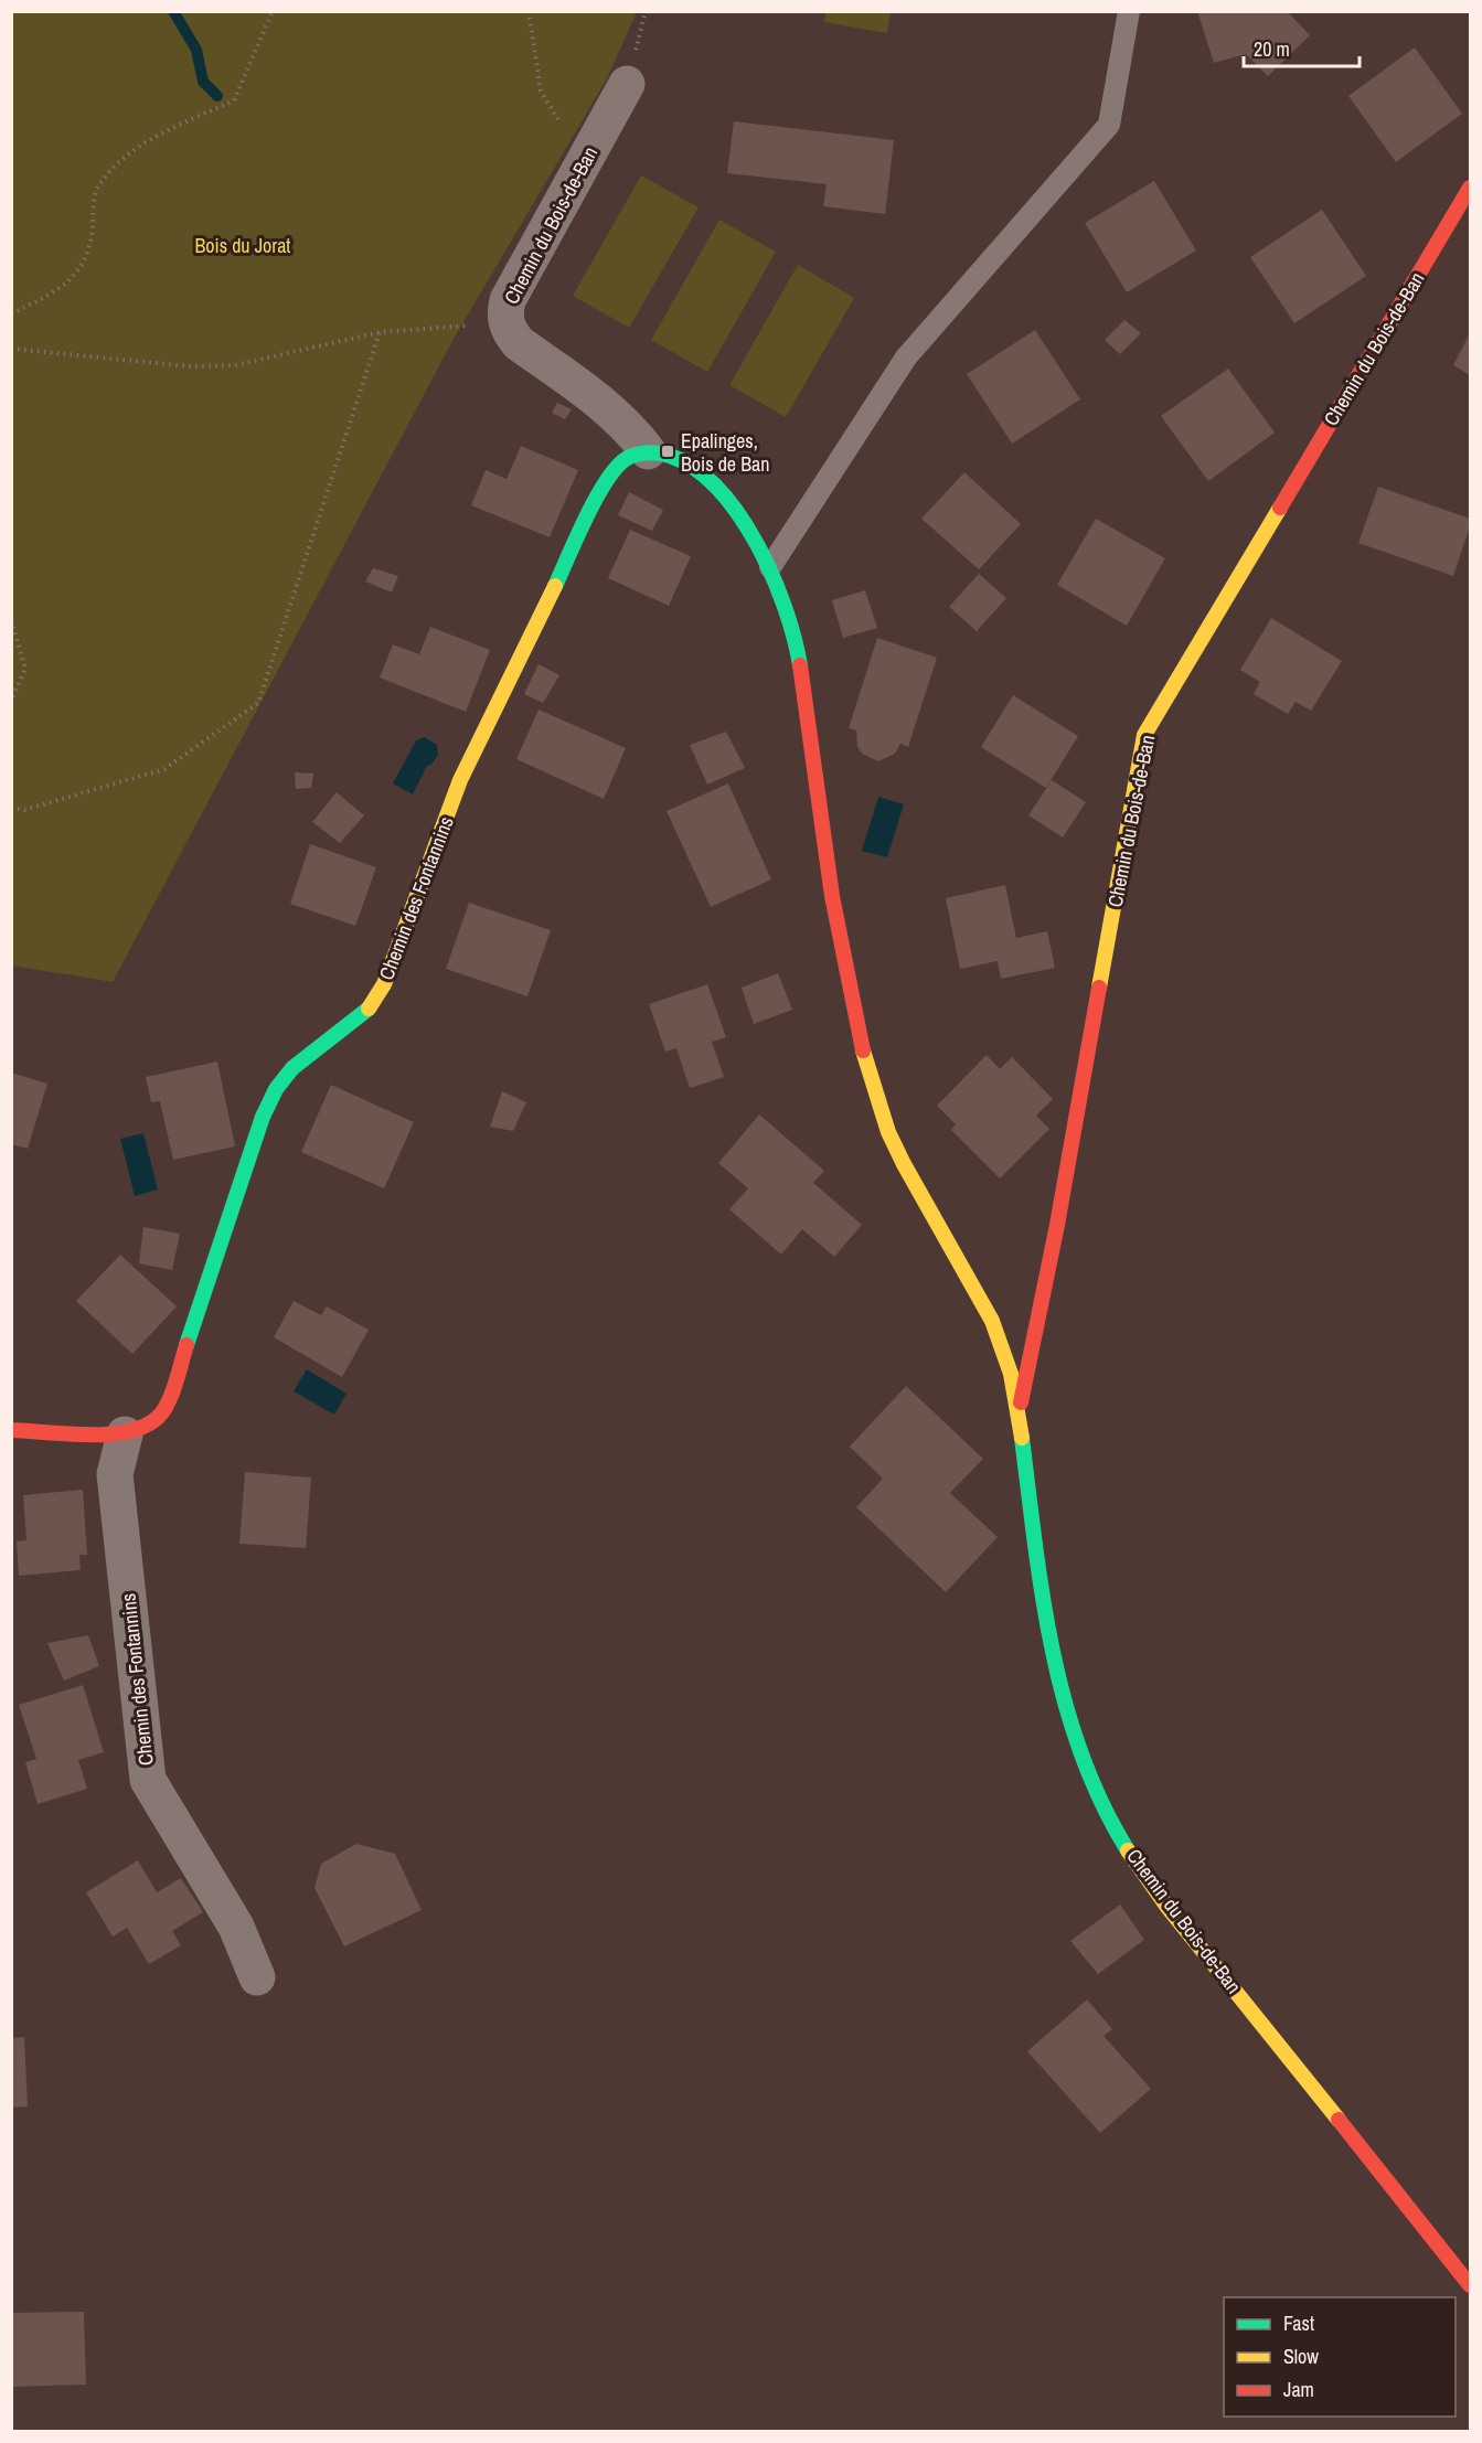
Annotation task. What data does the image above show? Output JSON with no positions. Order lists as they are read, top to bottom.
{
  "streets": {
    "street": ["Chemin du Bois-de-Ban", "Chemin des Fontannins"]
  },
  "crossings": [
    ["Chemin du Bois-de-Ban", "Chemin des Fontannins"]
  ],
  "parks": ["Bois du Jorat"],
  "places": {
    "transit": ["Epalinges, Bois de Ban"]
  },
  "legend": ["Fast", "Slow", "Jam"],
  "scale_bar": "20 m"
}
